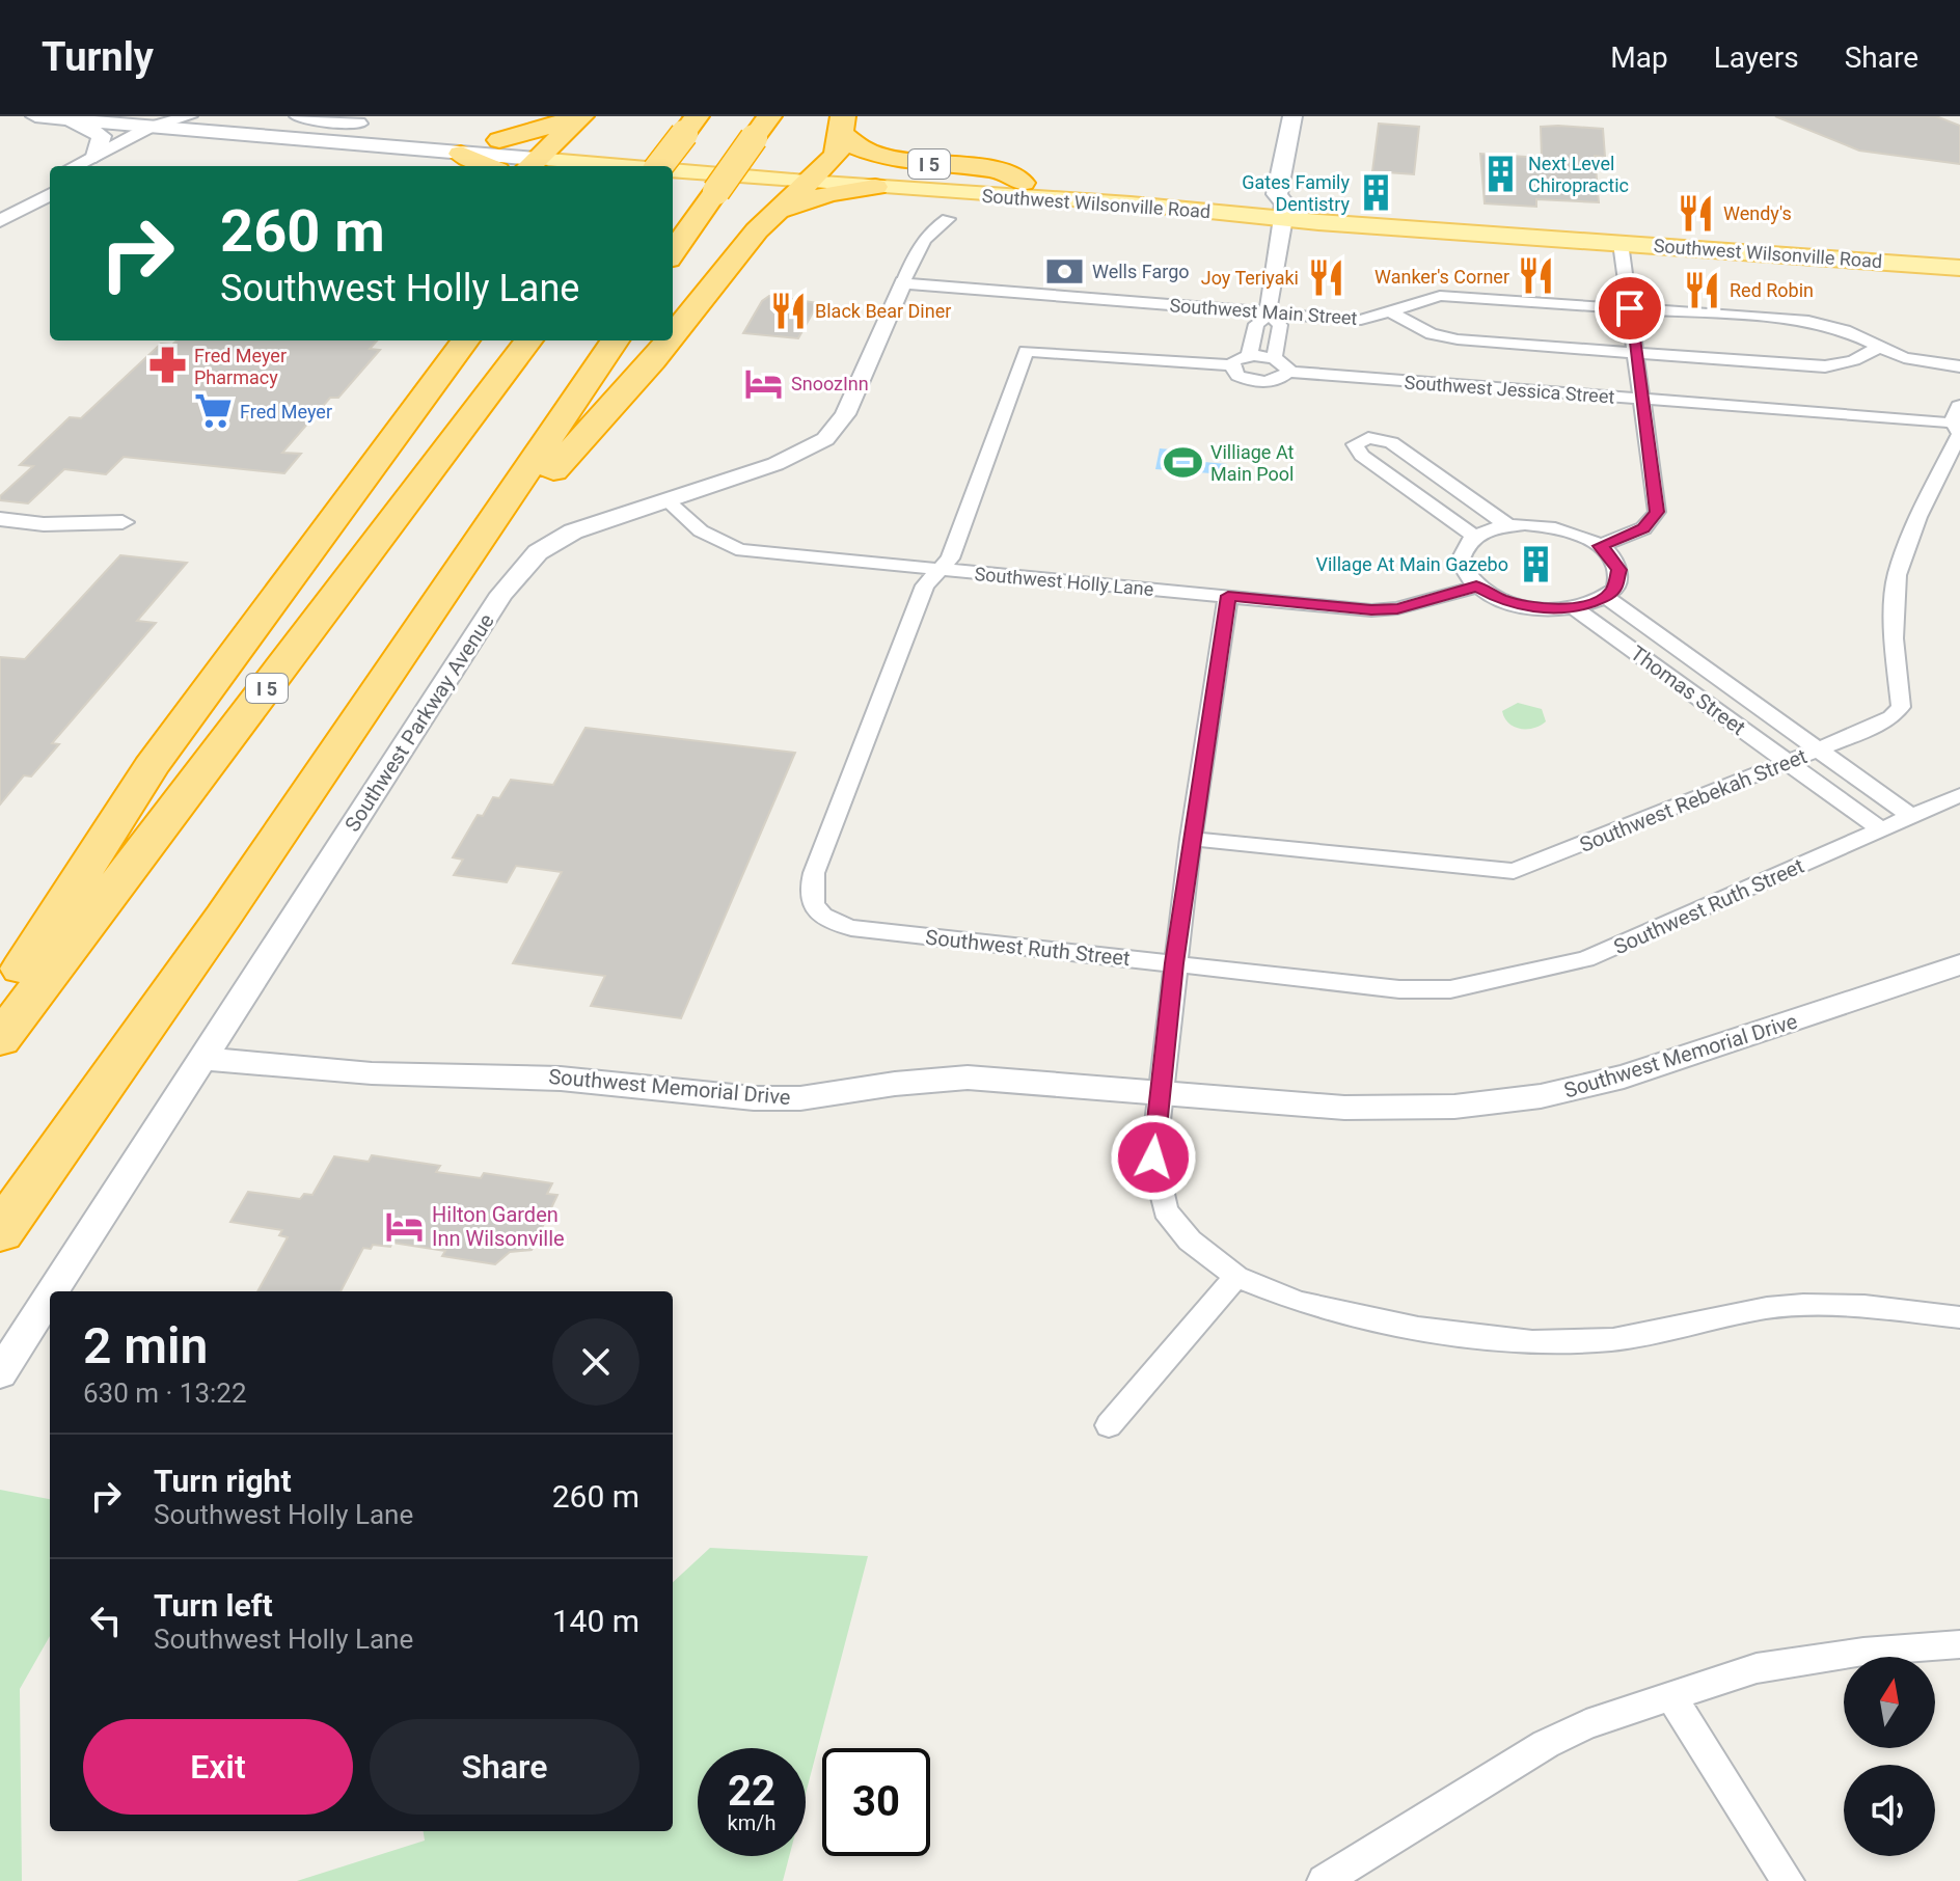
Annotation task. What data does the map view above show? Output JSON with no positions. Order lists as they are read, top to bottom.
{
  "streets": {
    "highway": ["I 5"],
    "main road": ["Southwest Wilsonville Road"],
    "street": [
      "Southwest Main Street",
      "Southwest Jessica Street",
      "Southwest Holly Lane",
      "Thomas Street",
      "Southwest Parkway Avenue",
      "Southwest Rebekah Street",
      "Southwest Ruth Street",
      "Southwest Memorial Drive"
    ]
  },
  "crossings": [
    ["I 5", "Southwest Wilsonville Road"],
    ["Southwest Main Street", "Southwest Parkway Avenue"],
    ["Southwest Jessica Street", "Southwest Rebekah Street"],
    ["Southwest Jessica Street", "Southwest Ruth Street"],
    ["Southwest Holly Lane", "Southwest Parkway Avenue"],
    ["Southwest Holly Lane", "Southwest Ruth Street"],
    ["Thomas Street", "Southwest Rebekah Street"],
    ["Thomas Street", "Southwest Ruth Street"],
    ["Southwest Parkway Avenue", "Southwest Memorial Drive"]
  ],
  "places": {
    "building": ["Next Level Chiropractic", "Gates Family Dentistry", "Village At Main Gazebo"],
    "restaurant": [
      "Wendy's",
      "Wanker's Corner",
      "Joy Teriyaki",
      "Red Robin",
      "Black Bear Diner"
    ],
    "bank": ["Wells Fargo"],
    "pharmacy": ["Fred Meyer Pharmacy"],
    "hotel": ["SnoozInn", "Hilton Garden Inn Wilsonville"],
    "supermarket": ["Fred Meyer"],
    "sports": ["Villiage At Main Pool"]
  },
  "north": "top",
  "page": {
    "header": "Turnly",
    "nav": ["Map", "Layers", "Share"],
    "turn": ["260 m", "Southwest Holly Lane"],
    "heading": ["2 min", "630 m · 13:22"],
    "list": [
      {
        "name": "Turn right",
        "note": "Southwest Holly Lane",
        "value": "260 m"
      },
      {
        "name": "Turn left",
        "note": "Southwest Holly Lane",
        "value": "140 m"
      }
    ],
    "buttons": ["Exit", "Share"],
    "speed": "22 km/h",
    "limit": "30"
  }
}
